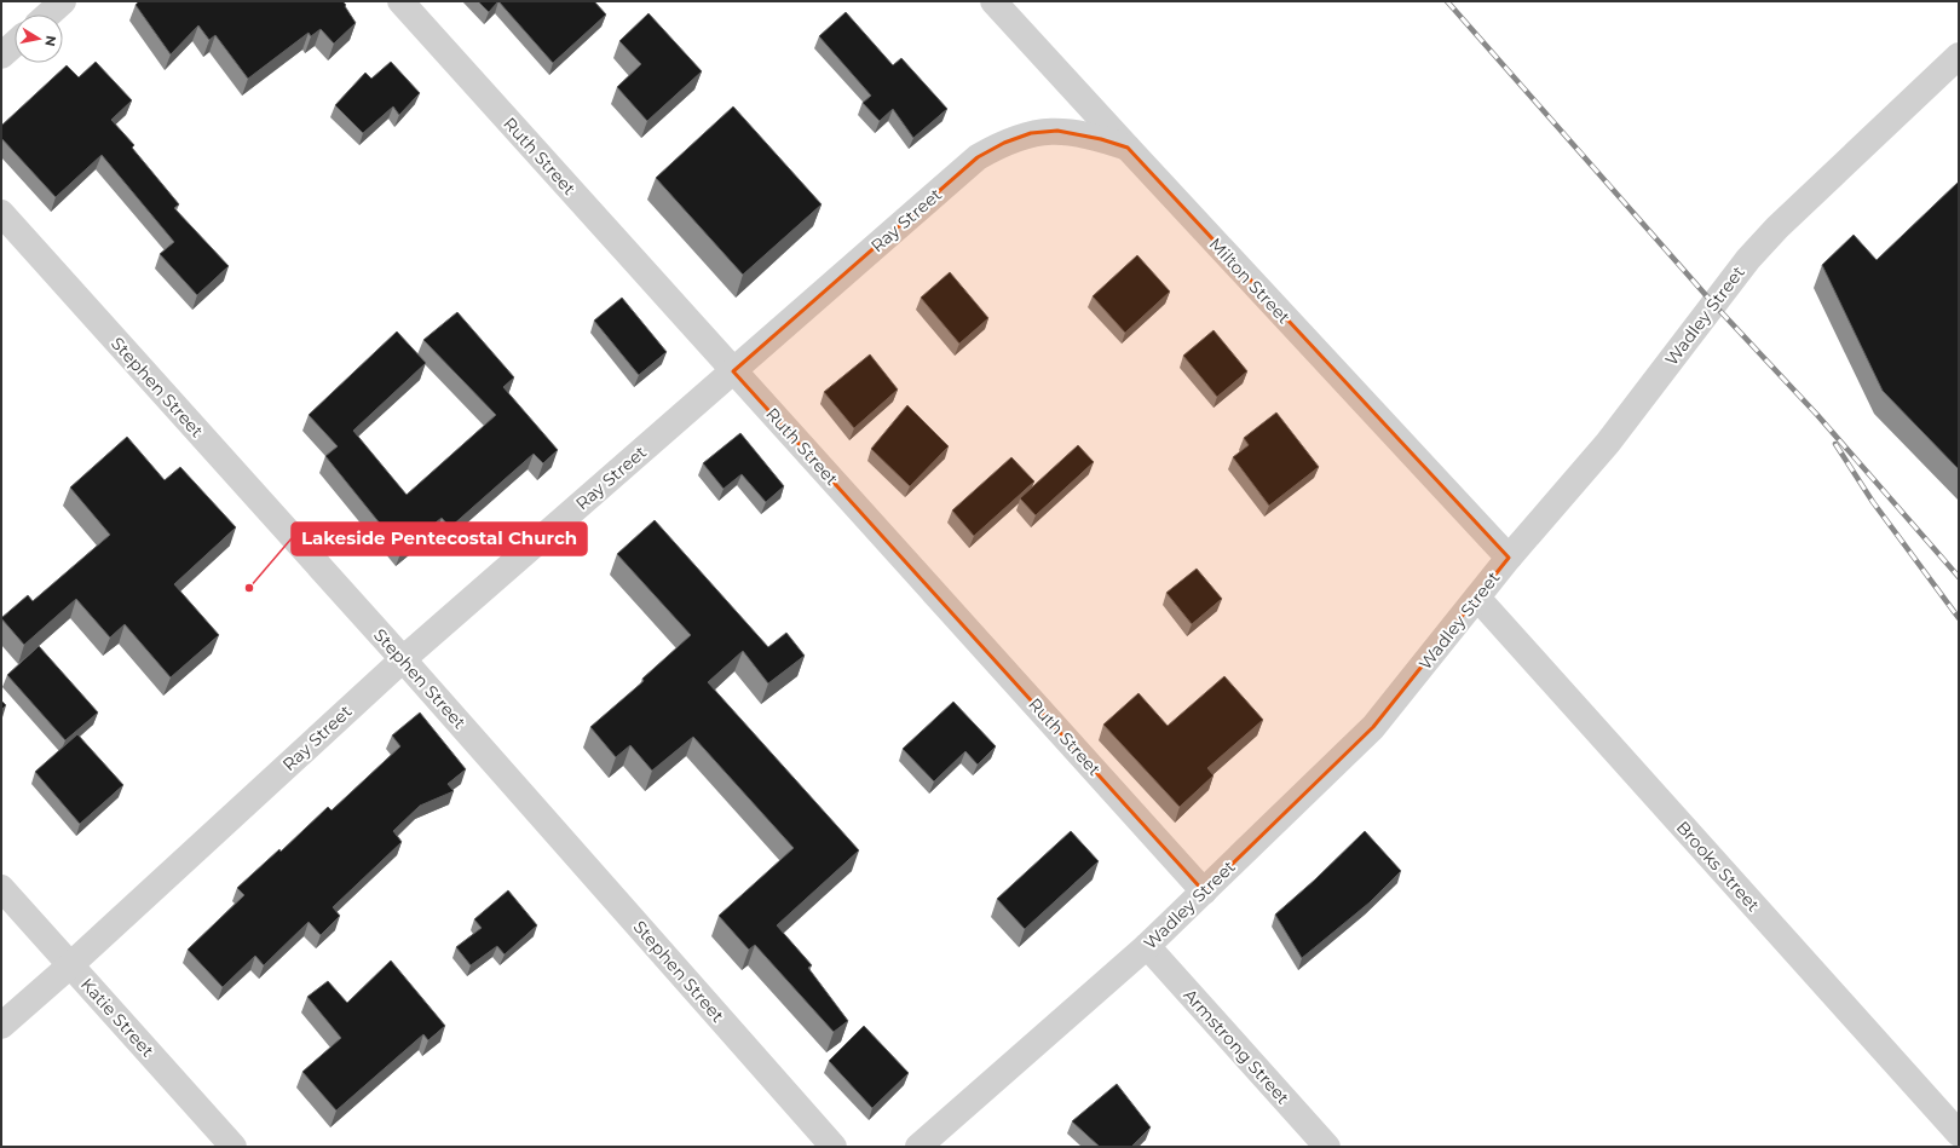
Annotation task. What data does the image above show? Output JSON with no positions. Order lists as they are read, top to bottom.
{
  "streets": {
    "street": [
      "Ruth Street",
      "Ray Street",
      "Milton Street",
      "Wadley Street",
      "Stephen Street",
      "Brooks Street",
      "Katie Street",
      "Armstrong Street"
    ]
  },
  "crossings": [
    ["Ruth Street", "Ray Street"],
    ["Ruth Street", "Wadley Street"],
    ["Ray Street", "Milton Street"],
    ["Ray Street", "Stephen Street"],
    ["Ray Street", "Katie Street"],
    ["Milton Street", "Wadley Street"],
    ["Wadley Street", "Brooks Street"],
    ["Wadley Street", "Armstrong Street"]
  ],
  "places": ["Lakeside Pentecostal Church"],
  "north": "right"
}
